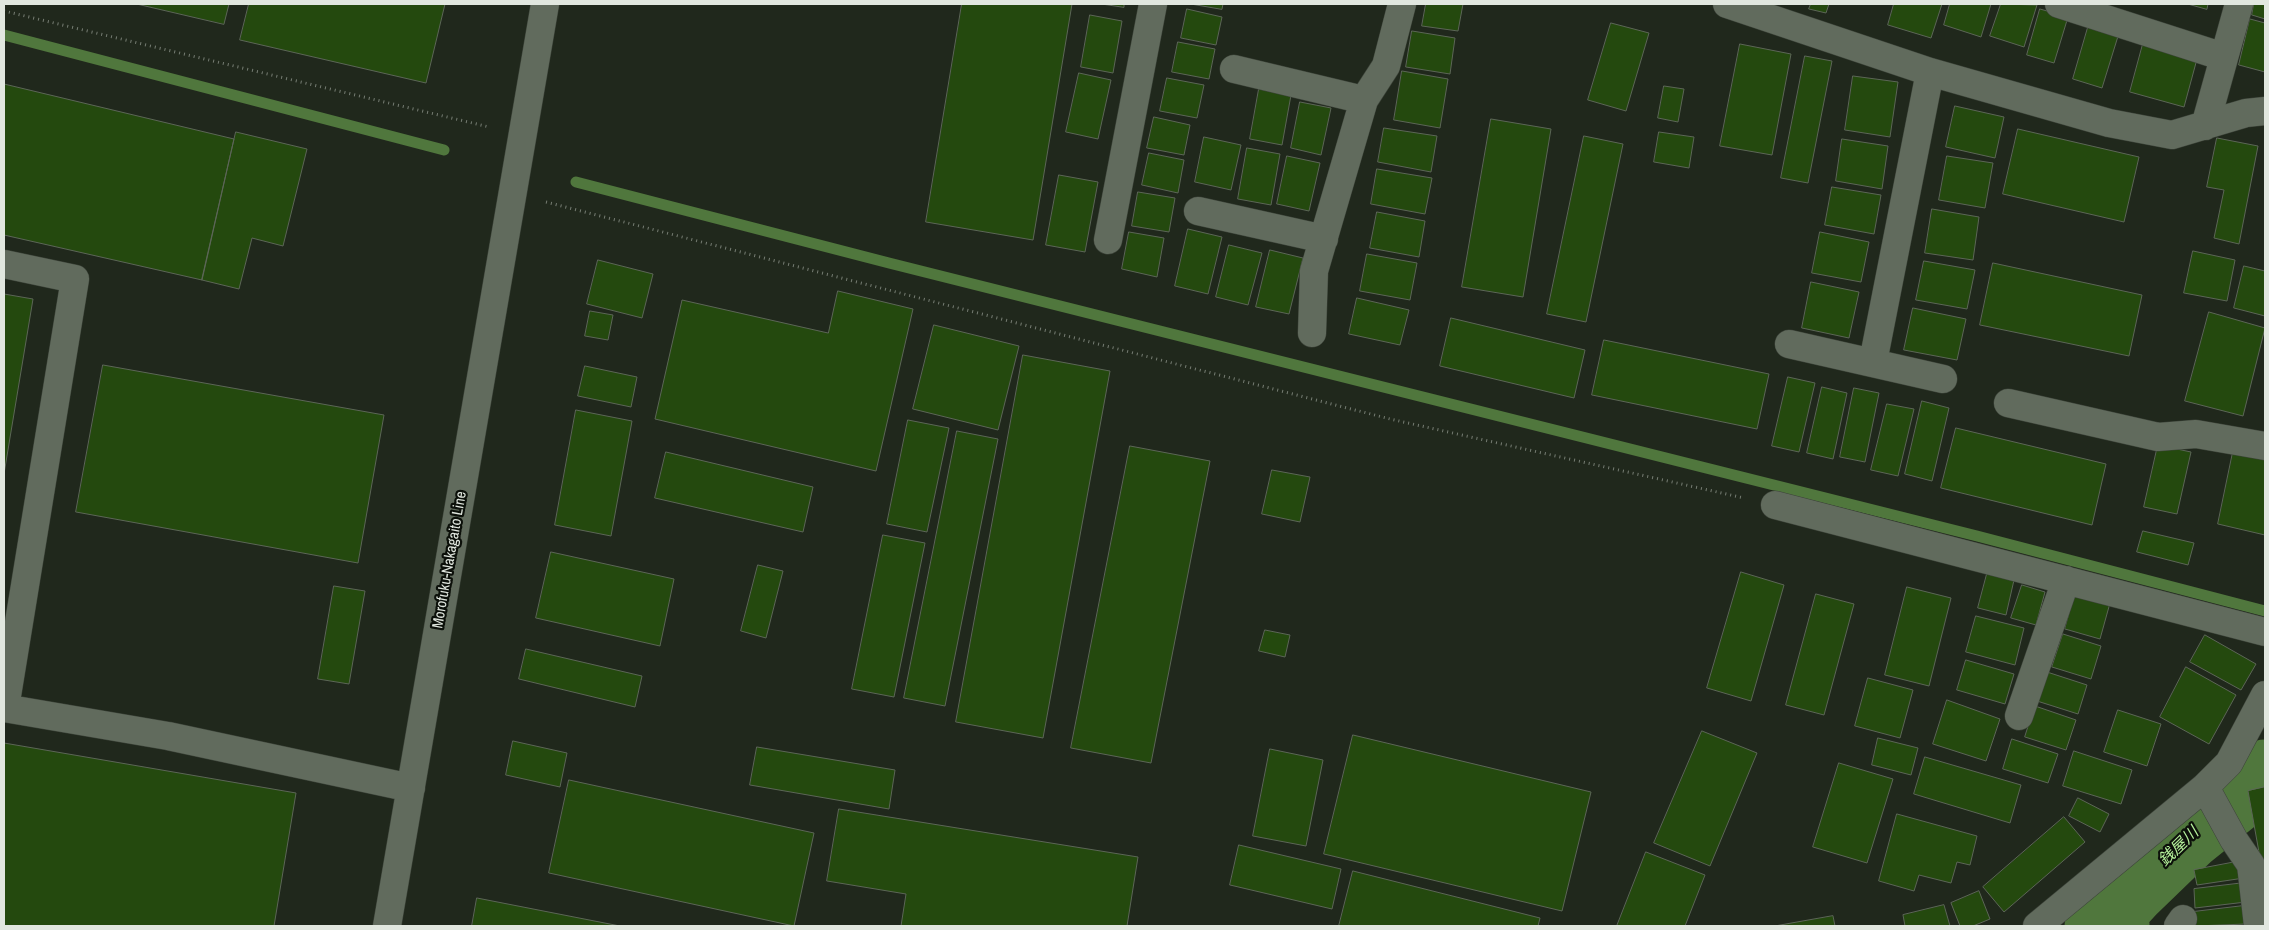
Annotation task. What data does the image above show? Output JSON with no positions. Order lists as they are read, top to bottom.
{
  "streets": {
    "street": ["Morofuku-Nakagaito Line"]
  },
  "water": ["銭屋川"]
}
